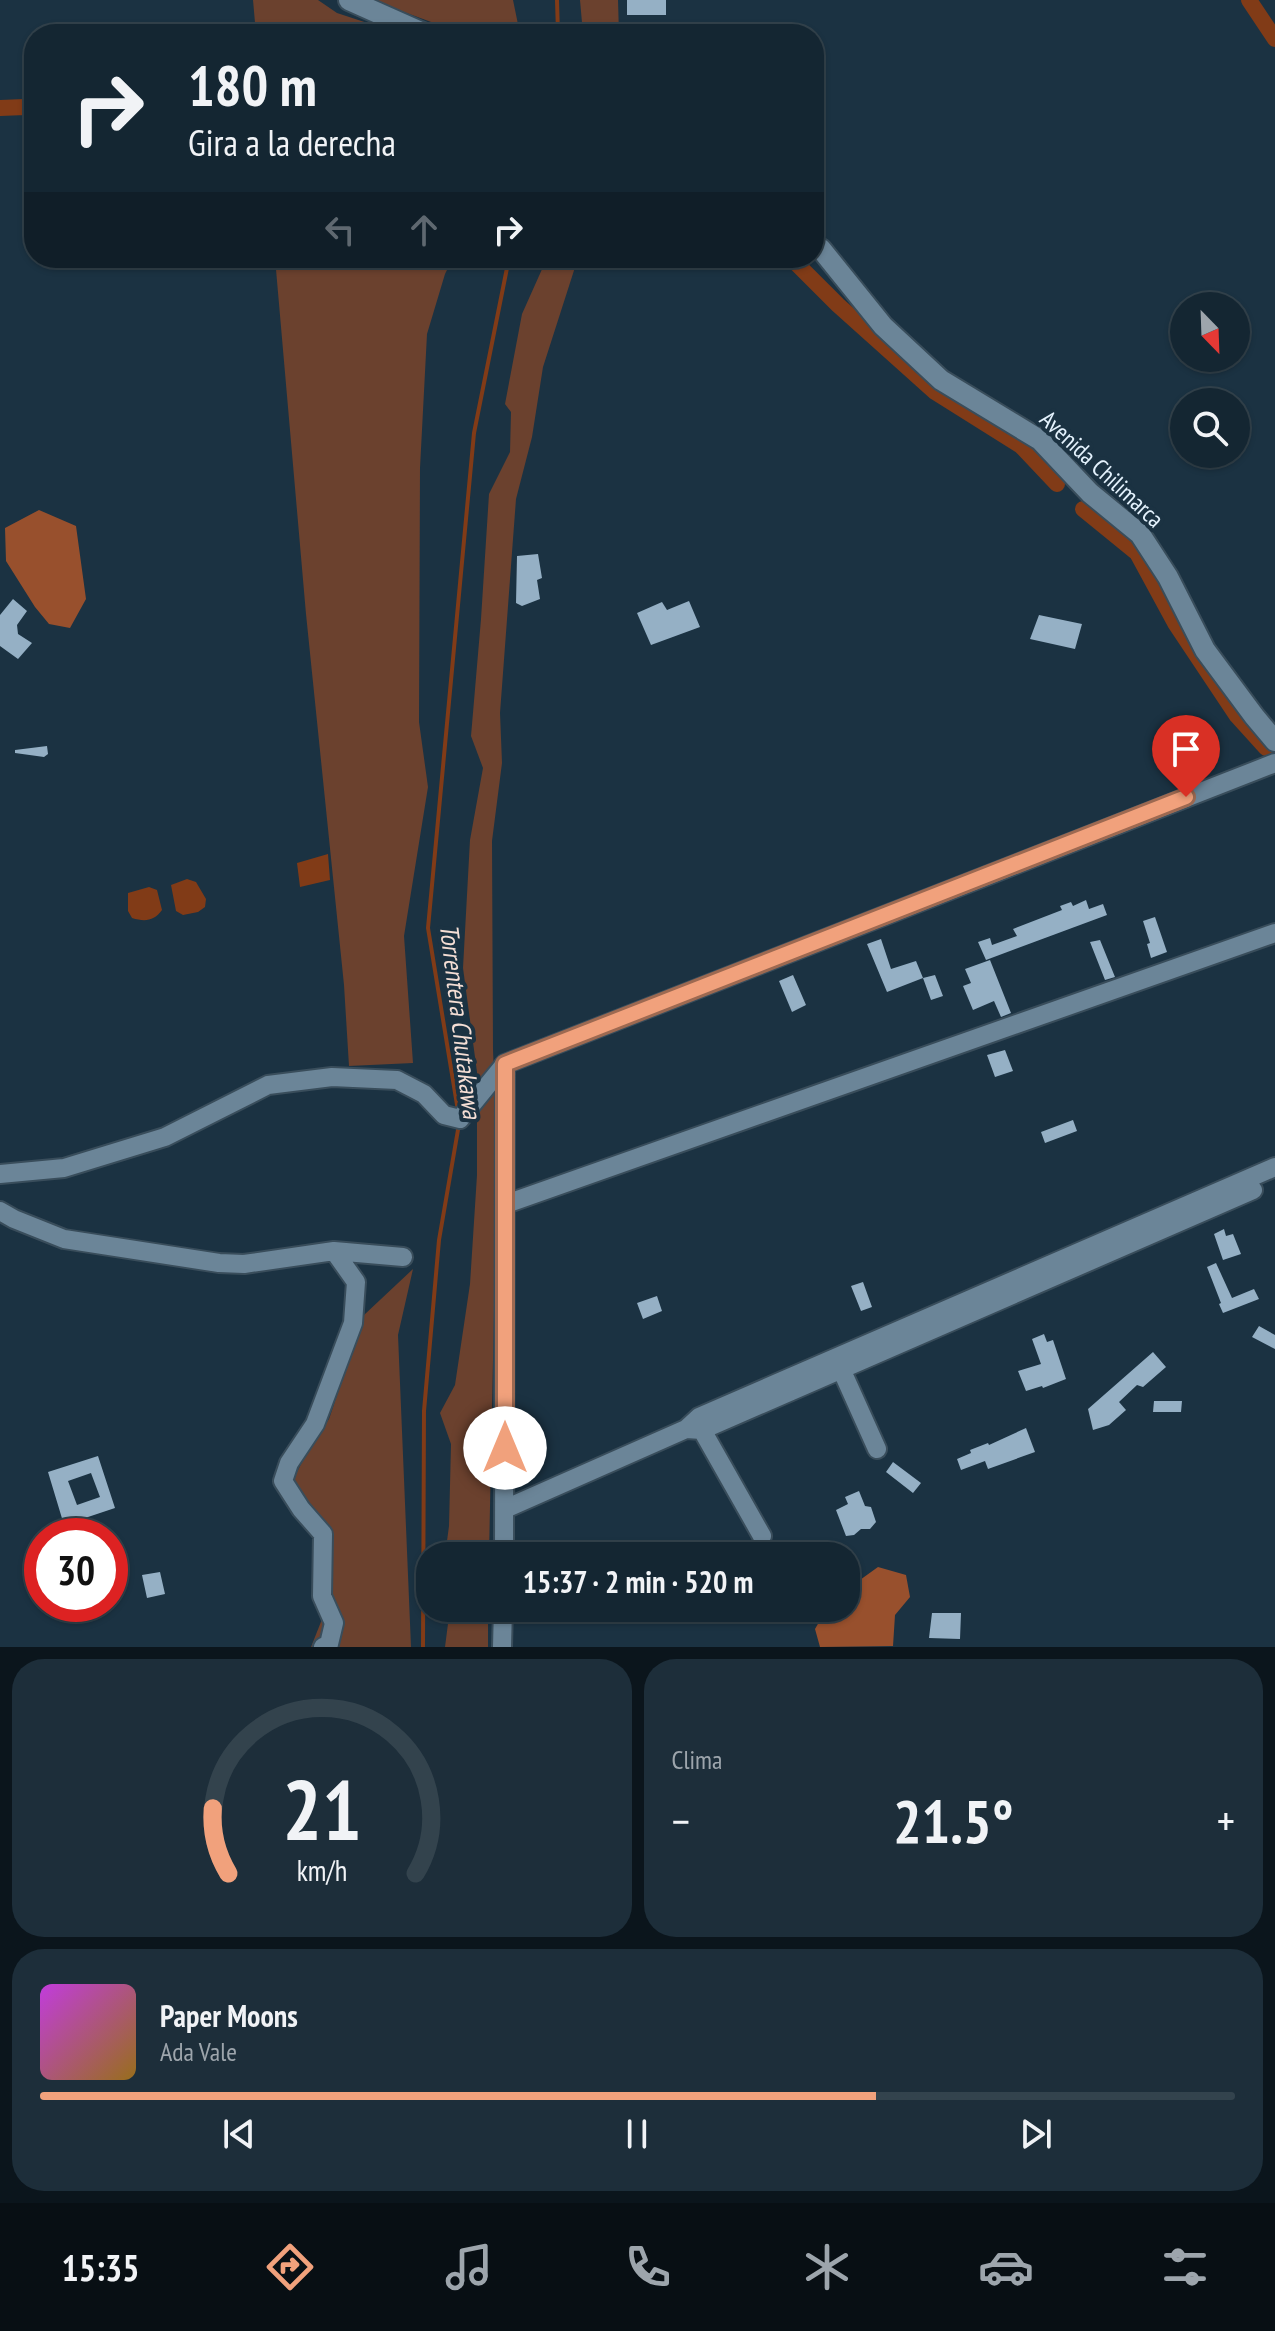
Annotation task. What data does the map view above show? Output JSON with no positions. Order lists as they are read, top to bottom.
{
  "streets": {
    "street": ["Avenida Chilimarca"]
  },
  "water": ["Torrentera Chutakawa"],
  "north": "bottom right",
  "page": {
    "turn": ["180 m", "Gira a la derecha"],
    "limit": "30",
    "trip": "15:37 · 2 min · 520 m",
    "tile": "Clima",
    "heat": ["−", "21.5°", "+"],
    "song": ["Paper Moons", "Ada Vale"],
    "tabs": "15:35",
    "gauge": ["21", "km/h"]
  }
}
